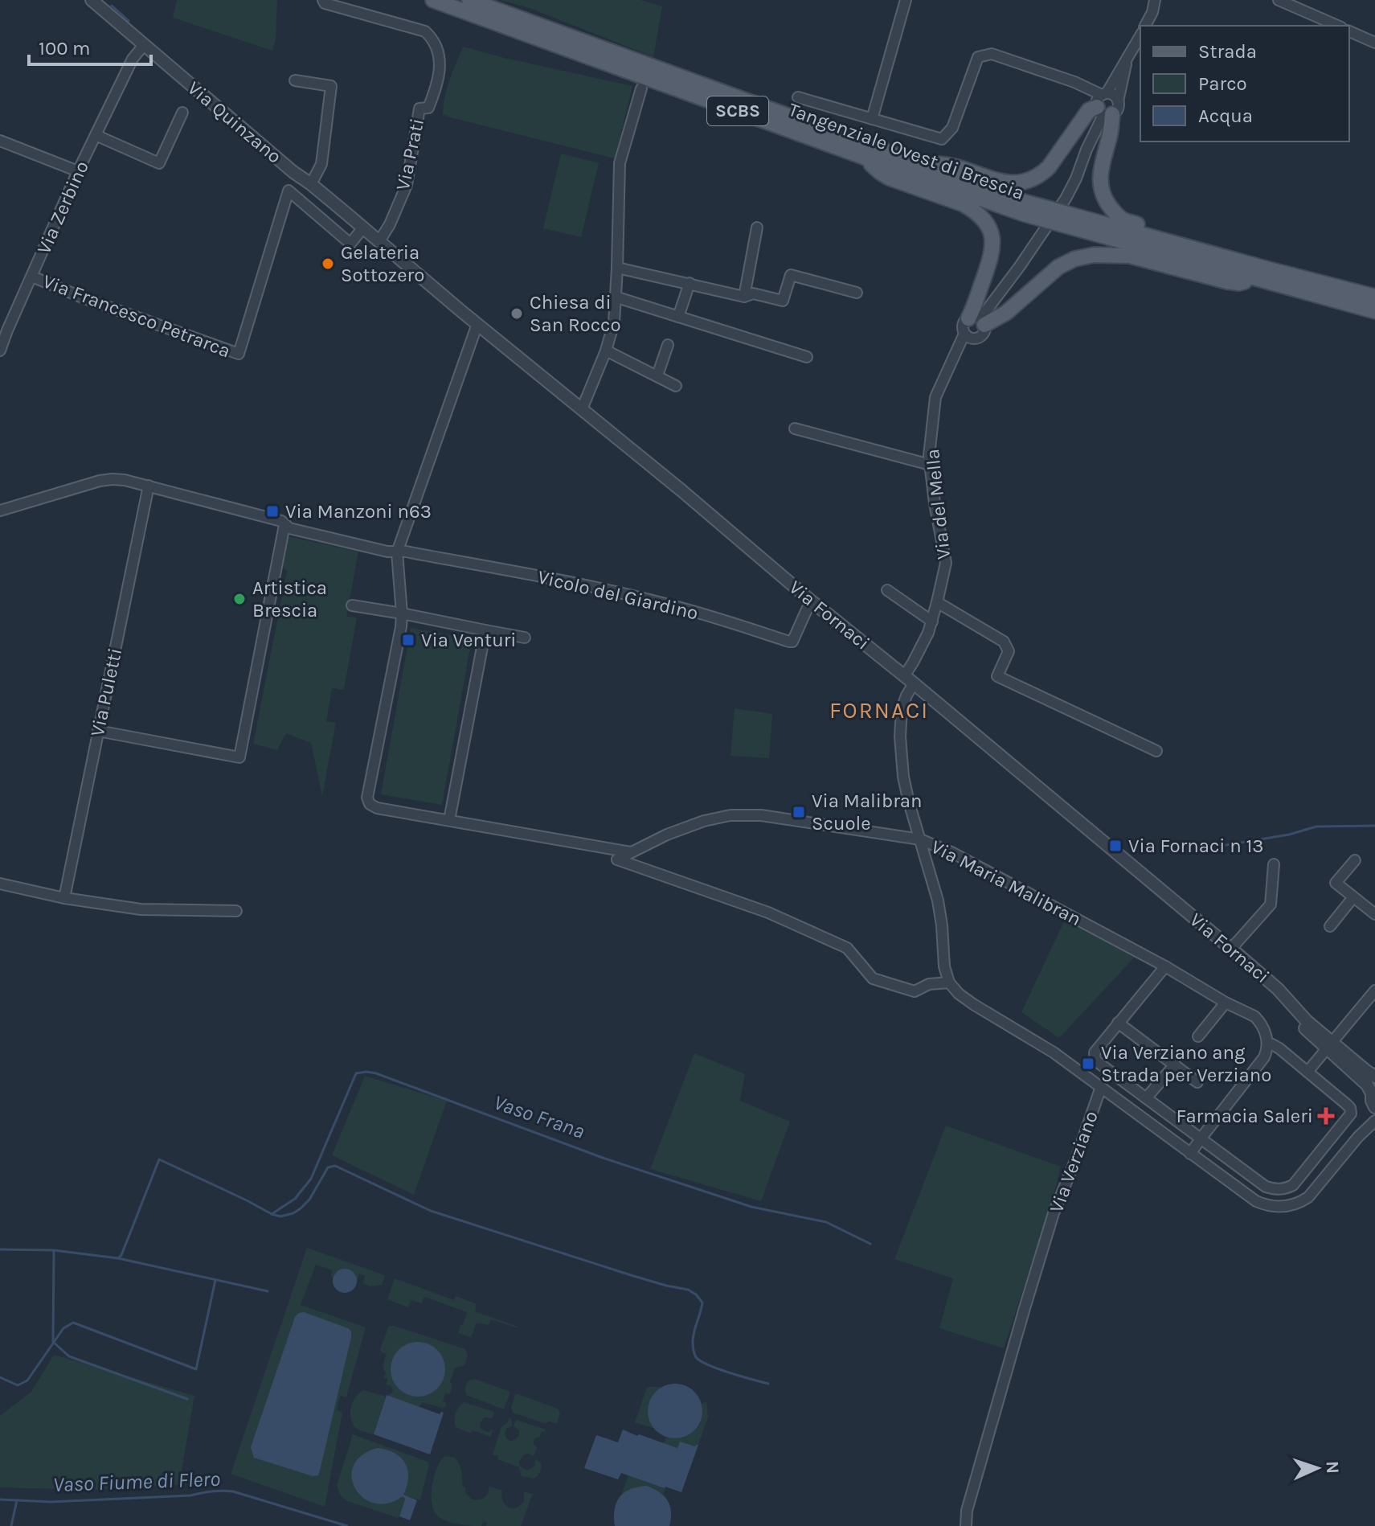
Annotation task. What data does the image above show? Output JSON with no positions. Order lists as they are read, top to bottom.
{
  "streets": {
    "main road": ["SCBS", "Tangenziale Ovest di Brescia"],
    "street": [
      "Via Quinzano",
      "Via Prati",
      "Via Zerbino",
      "Via Francesco Petrarca",
      "Via del Mella",
      "Vicolo del Giardino",
      "Via Fornaci",
      "Via Puletti",
      "Via Maria Malibran",
      "Via Verziano"
    ]
  },
  "crossings": [
    ["Via Quinzano", "Via Prati"],
    ["Via Quinzano", "Via Zerbino"],
    ["Via Quinzano", "Via Francesco Petrarca"],
    ["Via Quinzano", "Via Fornaci"],
    ["Via Prati", "Via Fornaci"],
    ["Via Zerbino", "Via Francesco Petrarca"],
    ["Via del Mella", "Via Fornaci"],
    ["Vicolo del Giardino", "Via Fornaci"],
    ["Via Maria Malibran", "Via Verziano"]
  ],
  "districts": ["FORNACI"],
  "water": ["Vaso Frana", "Vaso Fiume di Flero"],
  "places": {
    "other": ["Gelateria Sottozero", "Chiesa di San Rocco", "Artistica Brescia"],
    "transit": [
      "Via Manzoni n63",
      "Via Venturi",
      "Via Malibran Scuole",
      "Via Fornaci n 13",
      "Via Verziano ang Strada per Verziano"
    ],
    "health": ["Farmacia Saleri"]
  },
  "legend": ["Strada", "Parco", "Acqua"],
  "scale_bar": "100 m",
  "north": "right"
}
